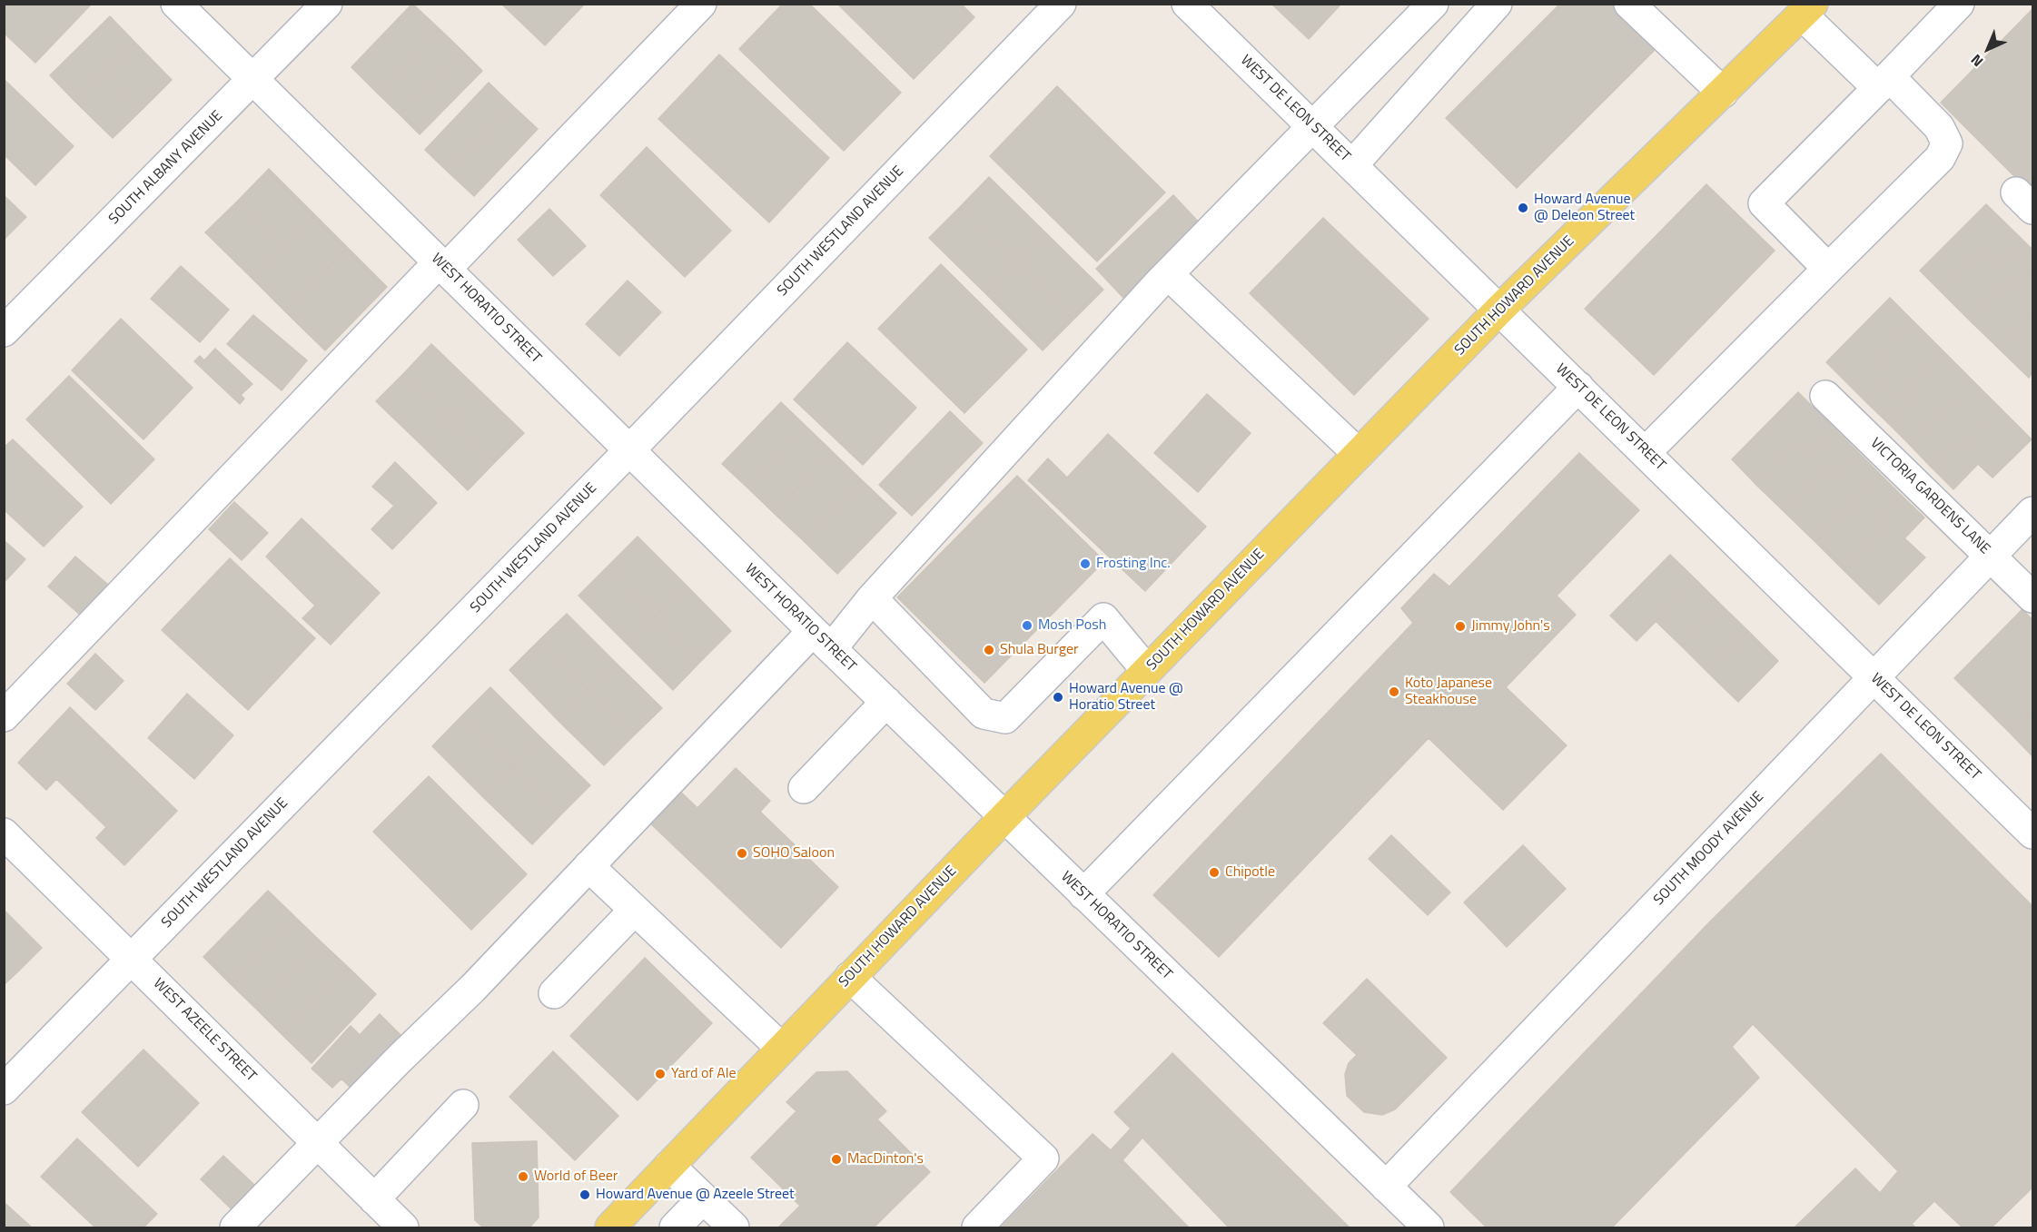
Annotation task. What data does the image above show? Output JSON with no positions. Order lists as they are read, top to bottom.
{
  "streets": {
    "main road": ["SOUTH HOWARD AVENUE"],
    "street": [
      "WEST DE LEON STREET",
      "SOUTH ALBANY AVENUE",
      "SOUTH WESTLAND AVENUE",
      "WEST HORATIO STREET",
      "VICTORIA GARDENS LANE",
      "SOUTH MOODY AVENUE",
      "WEST AZEELE STREET"
    ]
  },
  "crossings": [
    ["WEST DE LEON STREET", "SOUTH HOWARD AVENUE"],
    ["WEST DE LEON STREET", "SOUTH MOODY AVENUE"],
    ["SOUTH ALBANY AVENUE", "WEST HORATIO STREET"],
    ["SOUTH WESTLAND AVENUE", "WEST HORATIO STREET"],
    ["SOUTH WESTLAND AVENUE", "WEST AZEELE STREET"],
    ["SOUTH HOWARD AVENUE", "WEST HORATIO STREET"],
    ["WEST HORATIO STREET", "SOUTH MOODY AVENUE"],
    ["VICTORIA GARDENS LANE", "SOUTH MOODY AVENUE"]
  ],
  "places": [
    "Howard Avenue @ Deleon Street",
    "Frosting Inc.",
    "Mosh Posh",
    "Jimmy John's",
    "Shula Burger",
    "Koto Japanese Steakhouse",
    "Howard Avenue @ Horatio Street",
    "SOHO Saloon",
    "Chipotle",
    "Yard of Ale",
    "MacDinton's",
    "World of Beer",
    "Howard Avenue @ Azeele Street"
  ],
  "north": "bottom left"
}
